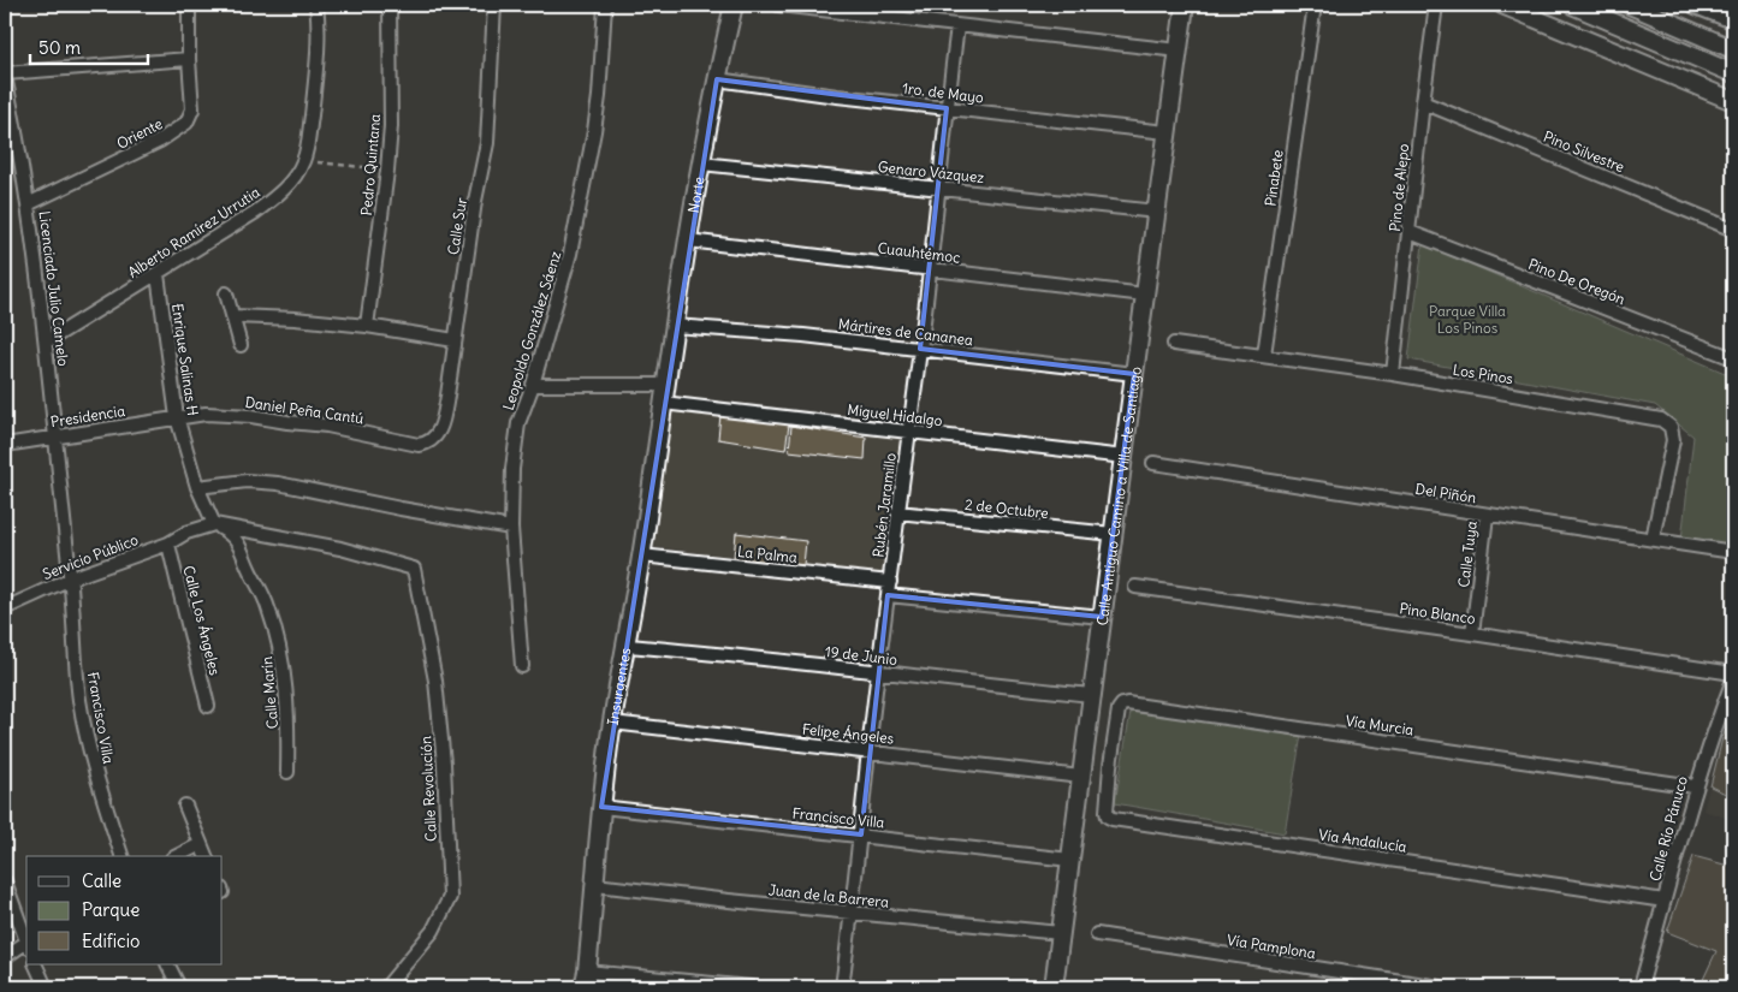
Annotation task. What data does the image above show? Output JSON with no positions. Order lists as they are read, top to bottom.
{
  "streets": {
    "street": [
      "1ro. de Mayo",
      "Oriente",
      "Pino Silvestre",
      "Pedro Quintana",
      "Genaro Vázquez",
      "Pinabete",
      "Pino de Alepo",
      "Norte",
      "Calle Sur",
      "Alberto Ramírez Urrutia",
      "Cuauhtémoc",
      "Pino De Oregón",
      "Licenciado Julio Camelo",
      "Leopoldo González Sáenz",
      "Mártires de Cananea",
      "Enrique Salinas H",
      "Los Pinos",
      "Daniel Peña Cantú",
      "Miguel Hidalgo",
      "Presidencia",
      "Del Piñón",
      "Calle Antiguo Camino a Villa de Santiago",
      "Rubén Jaramillo",
      "2 de Octubre",
      "La Palma",
      "Calle Tuya",
      "Servicio Público",
      "Pino Blanco",
      "Calle Los Ángeles",
      "19 de Junio",
      "Insurgentes",
      "Calle Marín",
      "Francisco Villa",
      "Vía Murcia",
      "Felipe Ángeles",
      "Calle Revolución",
      "Calle Río Pánuco",
      "Vía Andalucía",
      "Juan de la Barrera",
      "Vía Pamplona"
    ]
  },
  "crossings": [
    ["1ro. de Mayo", "Norte"],
    ["1ro. de Mayo", "Calle Antiguo Camino a Villa de Santiago"],
    ["1ro. de Mayo", "Rubén Jaramillo"],
    ["Oriente", "Licenciado Julio Camelo"],
    ["Pino Silvestre", "Pino de Alepo"],
    ["Genaro Vázquez", "Norte"],
    ["Genaro Vázquez", "Calle Antiguo Camino a Villa de Santiago"],
    ["Genaro Vázquez", "Rubén Jaramillo"],
    ["Pinabete", "Los Pinos"],
    ["Pino de Alepo", "Pino De Oregón"],
    ["Pino de Alepo", "Los Pinos"],
    ["Norte", "Cuauhtémoc"],
    ["Norte", "Mártires de Cananea"],
    ["Norte", "Insurgentes"],
    ["Calle Sur", "Daniel Peña Cantú"],
    ["Alberto Ramírez Urrutia", "Licenciado Julio Camelo"],
    ["Alberto Ramírez Urrutia", "Enrique Salinas H"],
    ["Cuauhtémoc", "Calle Antiguo Camino a Villa de Santiago"],
    ["Cuauhtémoc", "Rubén Jaramillo"],
    ["Licenciado Julio Camelo", "Presidencia"],
    ["Licenciado Julio Camelo", "Servicio Público"],
    ["Licenciado Julio Camelo", "Francisco Villa"],
    ["Mártires de Cananea", "Calle Antiguo Camino a Villa de Santiago"],
    ["Mártires de Cananea", "Rubén Jaramillo"],
    ["Enrique Salinas H", "Daniel Peña Cantú"],
    ["Enrique Salinas H", "Presidencia"],
    ["Enrique Salinas H", "Servicio Público"],
    ["Enrique Salinas H", "Calle Marín"],
    ["Enrique Salinas H", "Calle Revolución"],
    ["Los Pinos", "Del Piñón"],
    ["Daniel Peña Cantú", "Presidencia"],
    ["Miguel Hidalgo", "Calle Antiguo Camino a Villa de Santiago"],
    ["Miguel Hidalgo", "Rubén Jaramillo"],
    ["Miguel Hidalgo", "Insurgentes"],
    ["Del Piñón", "Calle Tuya"],
    ["Calle Antiguo Camino a Villa de Santiago", "2 de Octubre"],
    ["Calle Antiguo Camino a Villa de Santiago", "La Palma"],
    ["Calle Antiguo Camino a Villa de Santiago", "19 de Junio"],
    ["Calle Antiguo Camino a Villa de Santiago", "Francisco Villa"],
    ["Calle Antiguo Camino a Villa de Santiago", "Felipe Ángeles"],
    ["Calle Antiguo Camino a Villa de Santiago", "Juan de la Barrera"],
    ["Rubén Jaramillo", "2 de Octubre"],
    ["Rubén Jaramillo", "La Palma"],
    ["Rubén Jaramillo", "19 de Junio"],
    ["Rubén Jaramillo", "Francisco Villa"],
    ["Rubén Jaramillo", "Felipe Ángeles"],
    ["Rubén Jaramillo", "Juan de la Barrera"],
    ["La Palma", "Insurgentes"],
    ["Calle Tuya", "Pino Blanco"],
    ["Servicio Público", "Calle Los Ángeles"],
    ["Servicio Público", "Calle Marín"],
    ["Servicio Público", "Francisco Villa"],
    ["Servicio Público", "Calle Revolución"],
    ["19 de Junio", "Insurgentes"],
    ["Insurgentes", "Francisco Villa"],
    ["Insurgentes", "Felipe Ángeles"],
    ["Insurgentes", "Juan de la Barrera"],
    ["Calle Marín", "Calle Revolución"],
    ["Vía Murcia", "Calle Río Pánuco"],
    ["Vía Murcia", "Vía Andalucía"],
    ["Calle Río Pánuco", "Vía Andalucía"]
  ],
  "parks": ["Parque Villa Los Pinos"],
  "legend": ["Calle", "Parque", "Edificio"],
  "scale_bar": "50 m"
}
